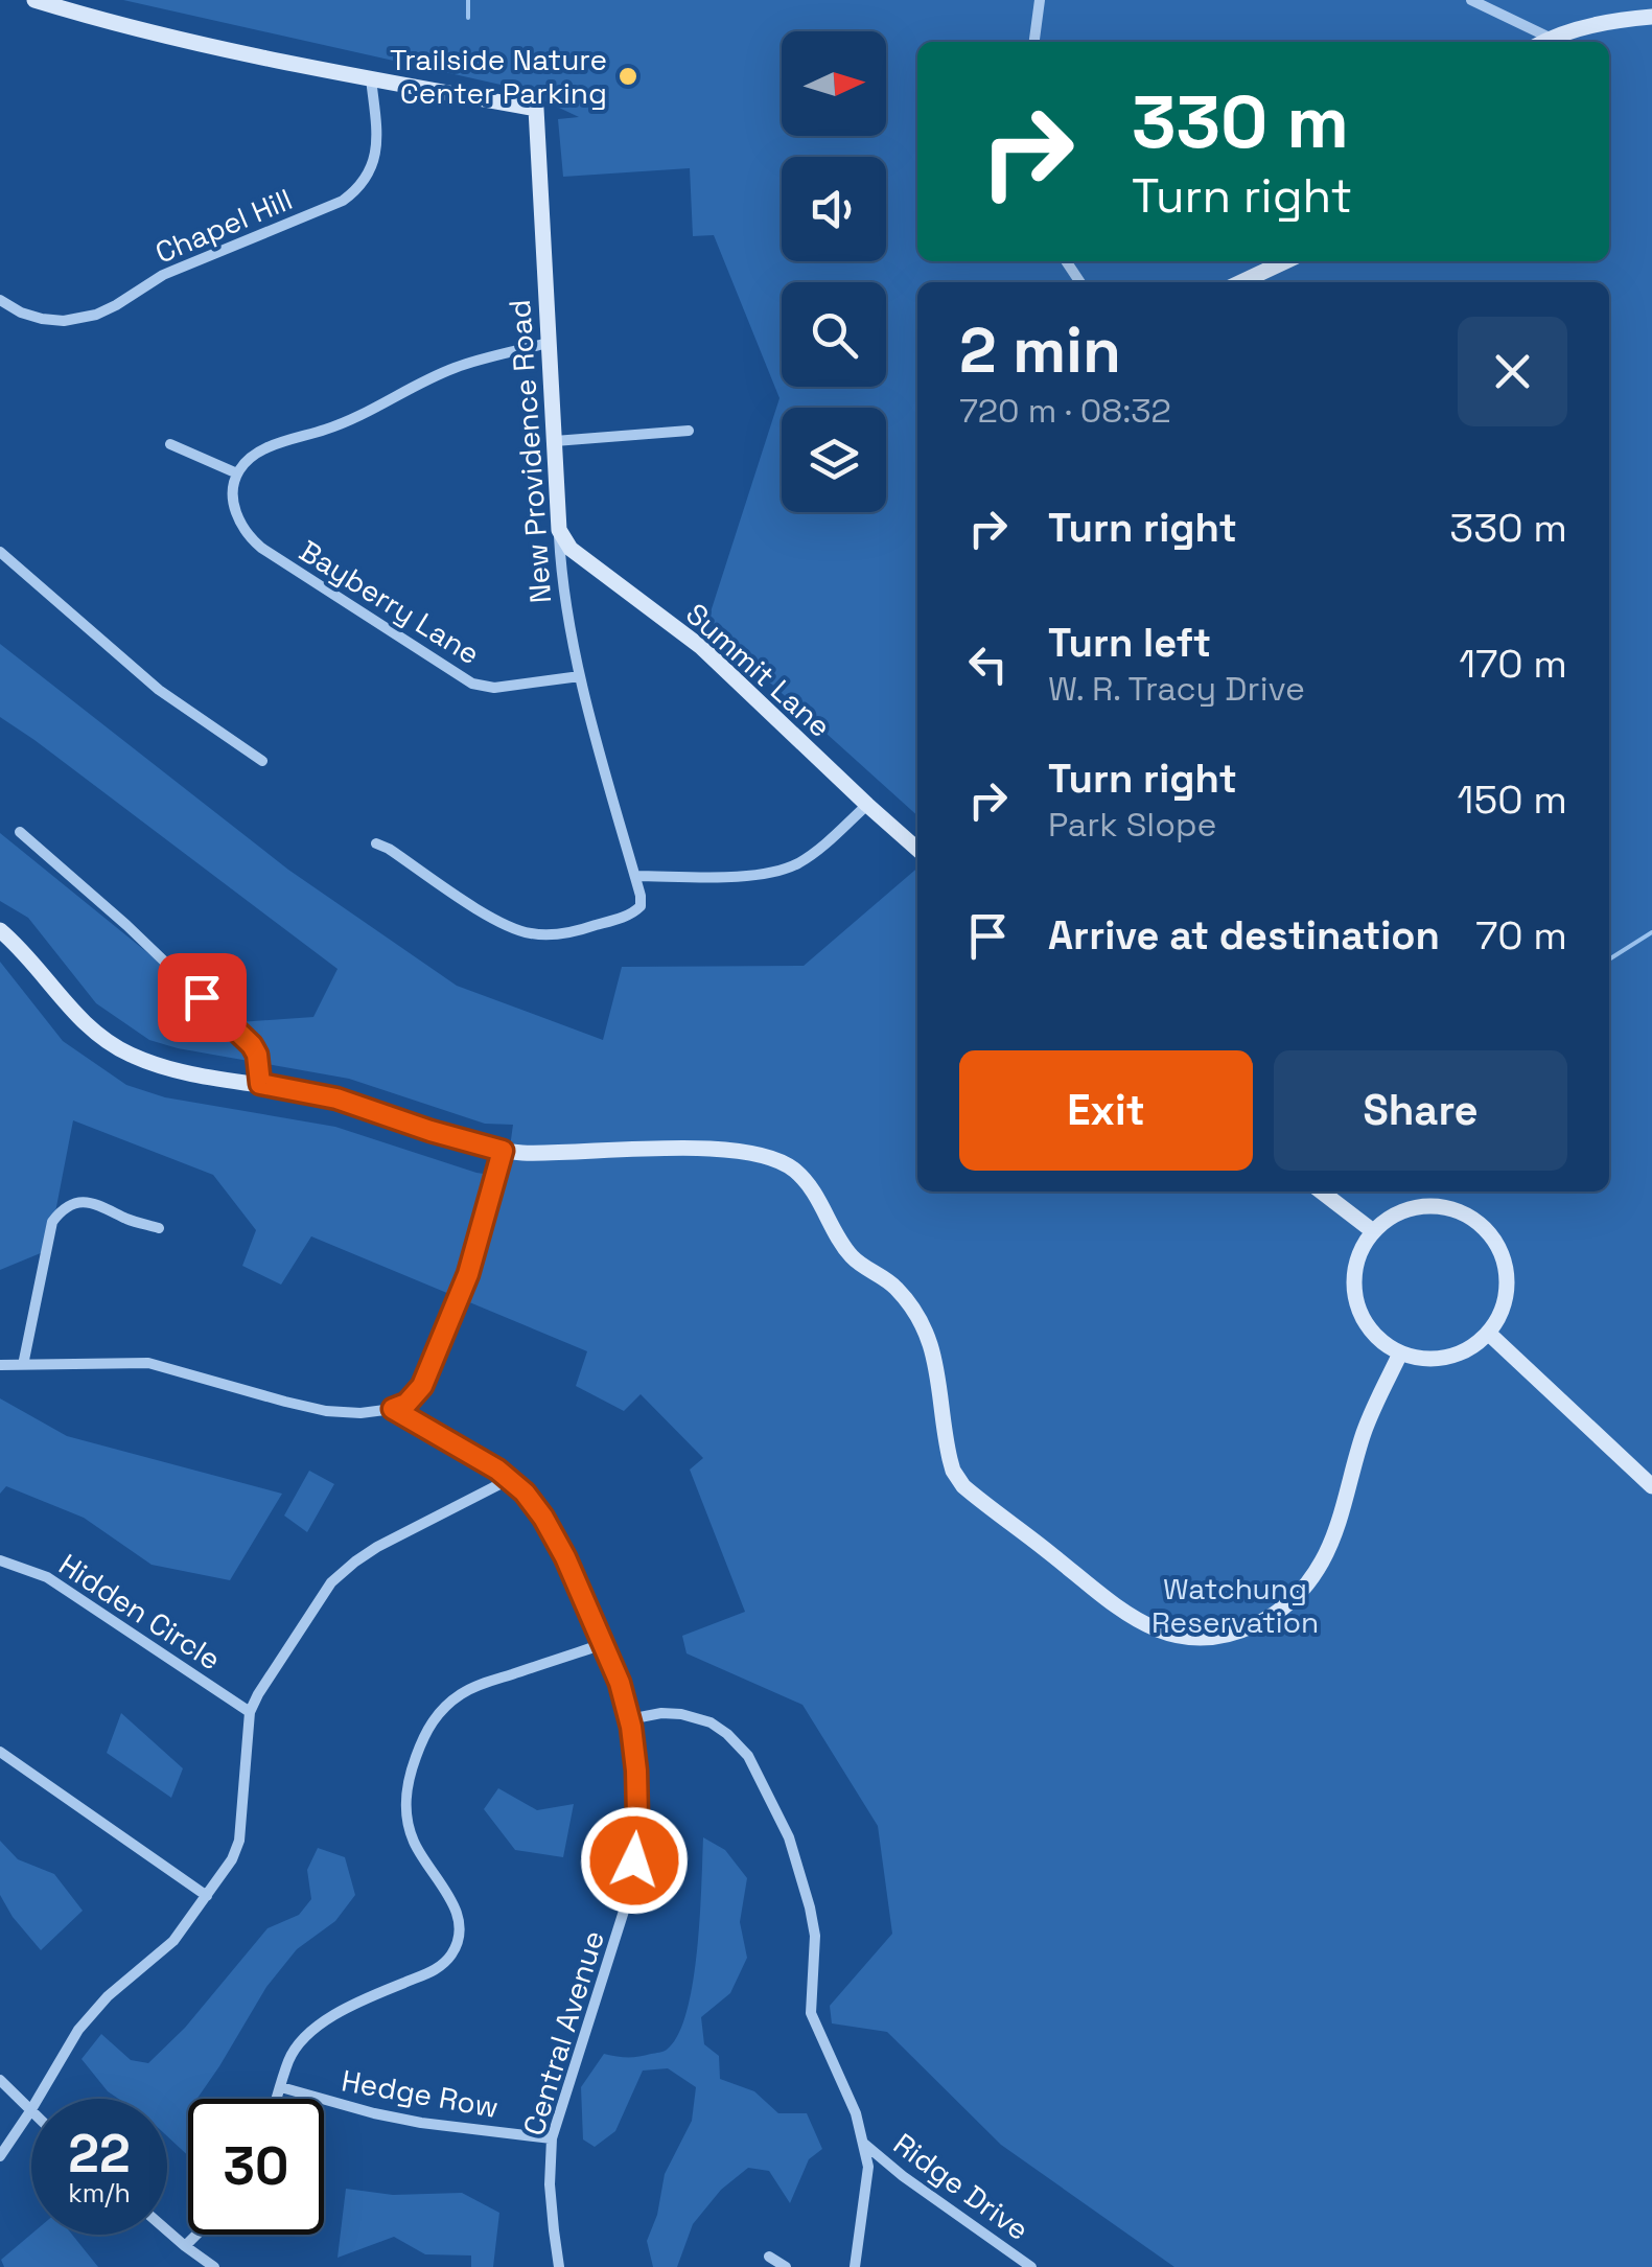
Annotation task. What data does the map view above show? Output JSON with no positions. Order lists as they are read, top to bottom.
{
  "streets": {
    "street": [
      "Chapel Hill",
      "New Providence Road",
      "Bayberry Lane",
      "Summit Lane",
      "Hidden Circle",
      "Central Avenue",
      "Hedge Row",
      "Ridge Drive"
    ]
  },
  "crossings": [
    ["Chapel Hill", "New Providence Road"],
    ["New Providence Road", "Bayberry Lane"],
    ["New Providence Road", "Summit Lane"],
    ["Central Avenue", "Hedge Row"]
  ],
  "parks": ["Watchung Reservation"],
  "places": ["Trailside Nature Center Parking"],
  "north": "right",
  "page": {
    "turn": ["330 m", "Turn right"],
    "heading": ["2 min", "720 m · 08:32"],
    "list": [
      {
        "name": "Turn right",
        "value": "330 m"
      },
      {
        "name": "Turn left",
        "note": "W. R. Tracy Drive",
        "value": "170 m"
      },
      {
        "name": "Turn right",
        "note": "Park Slope",
        "value": "150 m"
      },
      {
        "name": "Arrive at destination",
        "value": "70 m"
      }
    ],
    "buttons": ["Exit", "Share"],
    "speed": "22 km/h",
    "limit": "30"
  }
}
